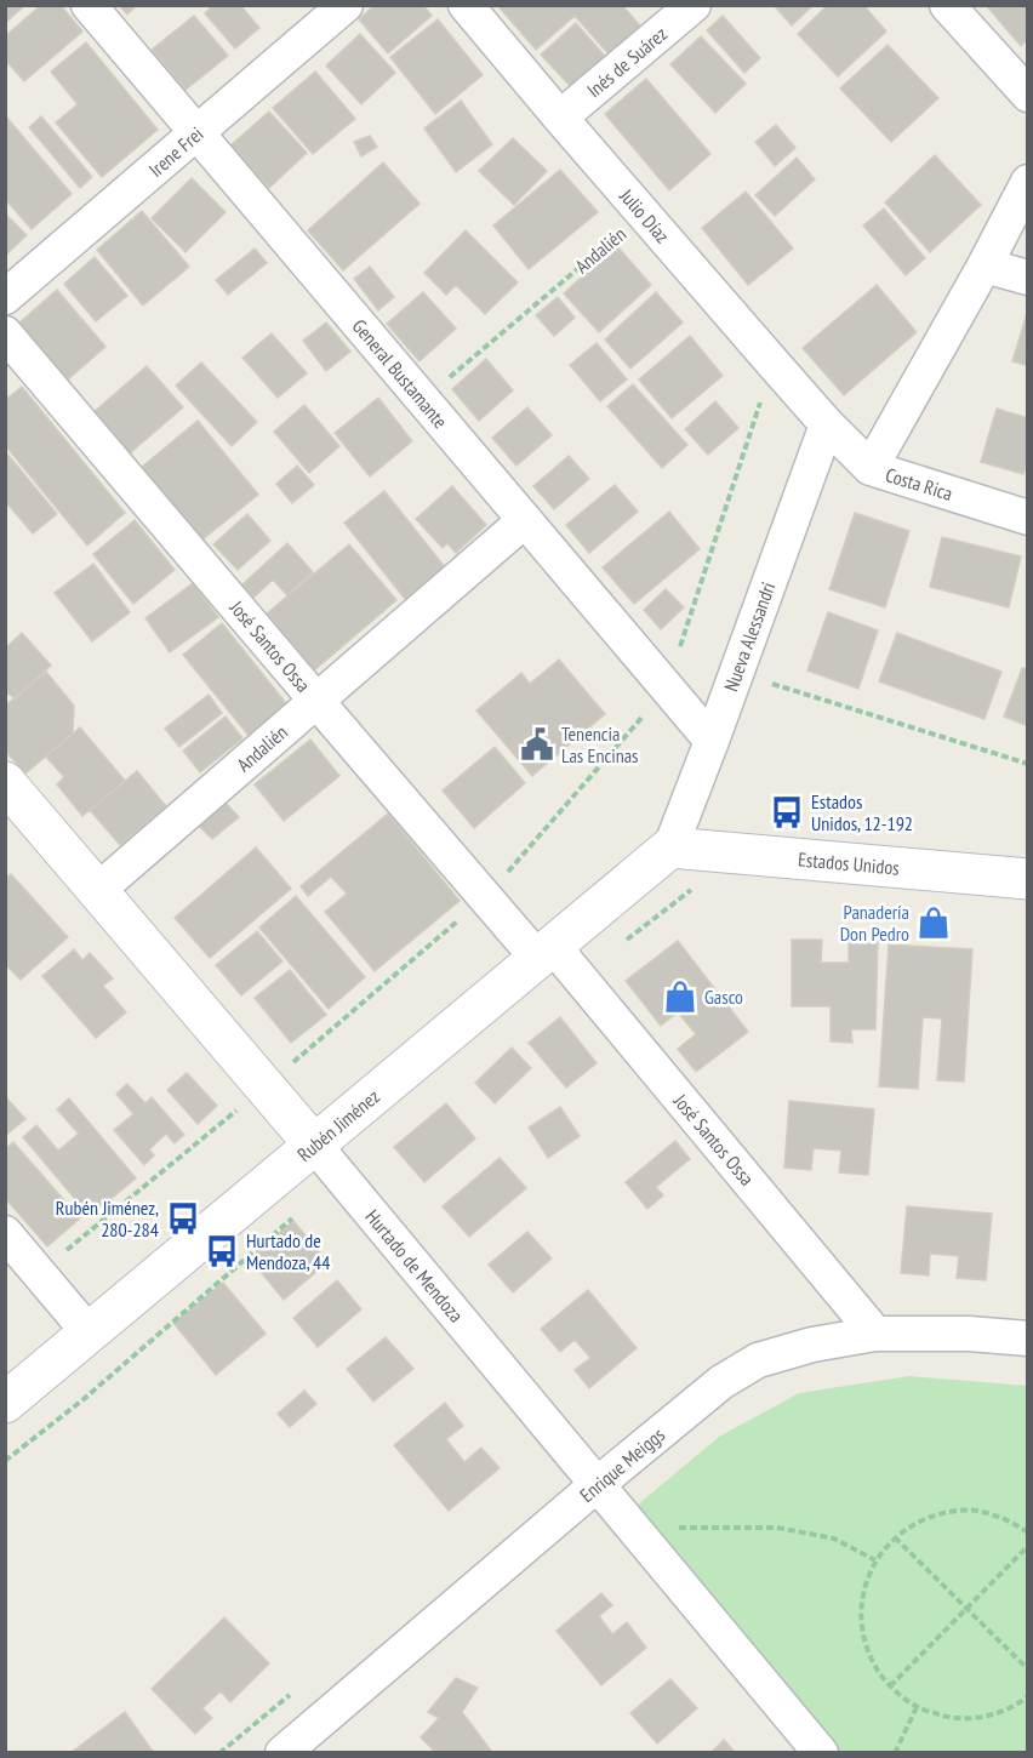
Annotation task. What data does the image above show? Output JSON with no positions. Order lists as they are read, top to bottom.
{
  "streets": {
    "main road": ["Estados Unidos", "Rubén Jiménez", "Hurtado de Mendoza"],
    "street": [
      "Inés de Suárez",
      "Irene Frei",
      "Julio Díaz",
      "Andalién",
      "General Bustamante",
      "Costa Rica",
      "Nueva Alessandri",
      "José Santos Ossa",
      "Enrique Meiggs"
    ]
  },
  "crossings": [
    ["Inés de Suárez", "Julio Díaz"],
    ["Irene Frei", "General Bustamante"],
    ["Julio Díaz", "Andalién"],
    ["Julio Díaz", "Costa Rica"],
    ["Julio Díaz", "Nueva Alessandri"],
    ["Andalién", "General Bustamante"],
    ["Andalién", "José Santos Ossa"],
    ["Andalién", "Hurtado de Mendoza"],
    ["General Bustamante", "Nueva Alessandri"],
    ["Costa Rica", "Nueva Alessandri"],
    ["Nueva Alessandri", "Estados Unidos"],
    ["Nueva Alessandri", "Rubén Jiménez"],
    ["José Santos Ossa", "Rubén Jiménez"],
    ["José Santos Ossa", "Enrique Meiggs"],
    ["Estados Unidos", "Rubén Jiménez"],
    ["Rubén Jiménez", "Hurtado de Mendoza"],
    ["Hurtado de Mendoza", "Enrique Meiggs"]
  ],
  "places": {
    "public building": ["Tenencia Las Encinas"],
    "bus stop": ["Estados Unidos, 12-192", "Rubén Jiménez, 280-284", "Hurtado de Mendoza, 44"],
    "shop": ["Panadería Don Pedro", "Gasco"]
  }
}
